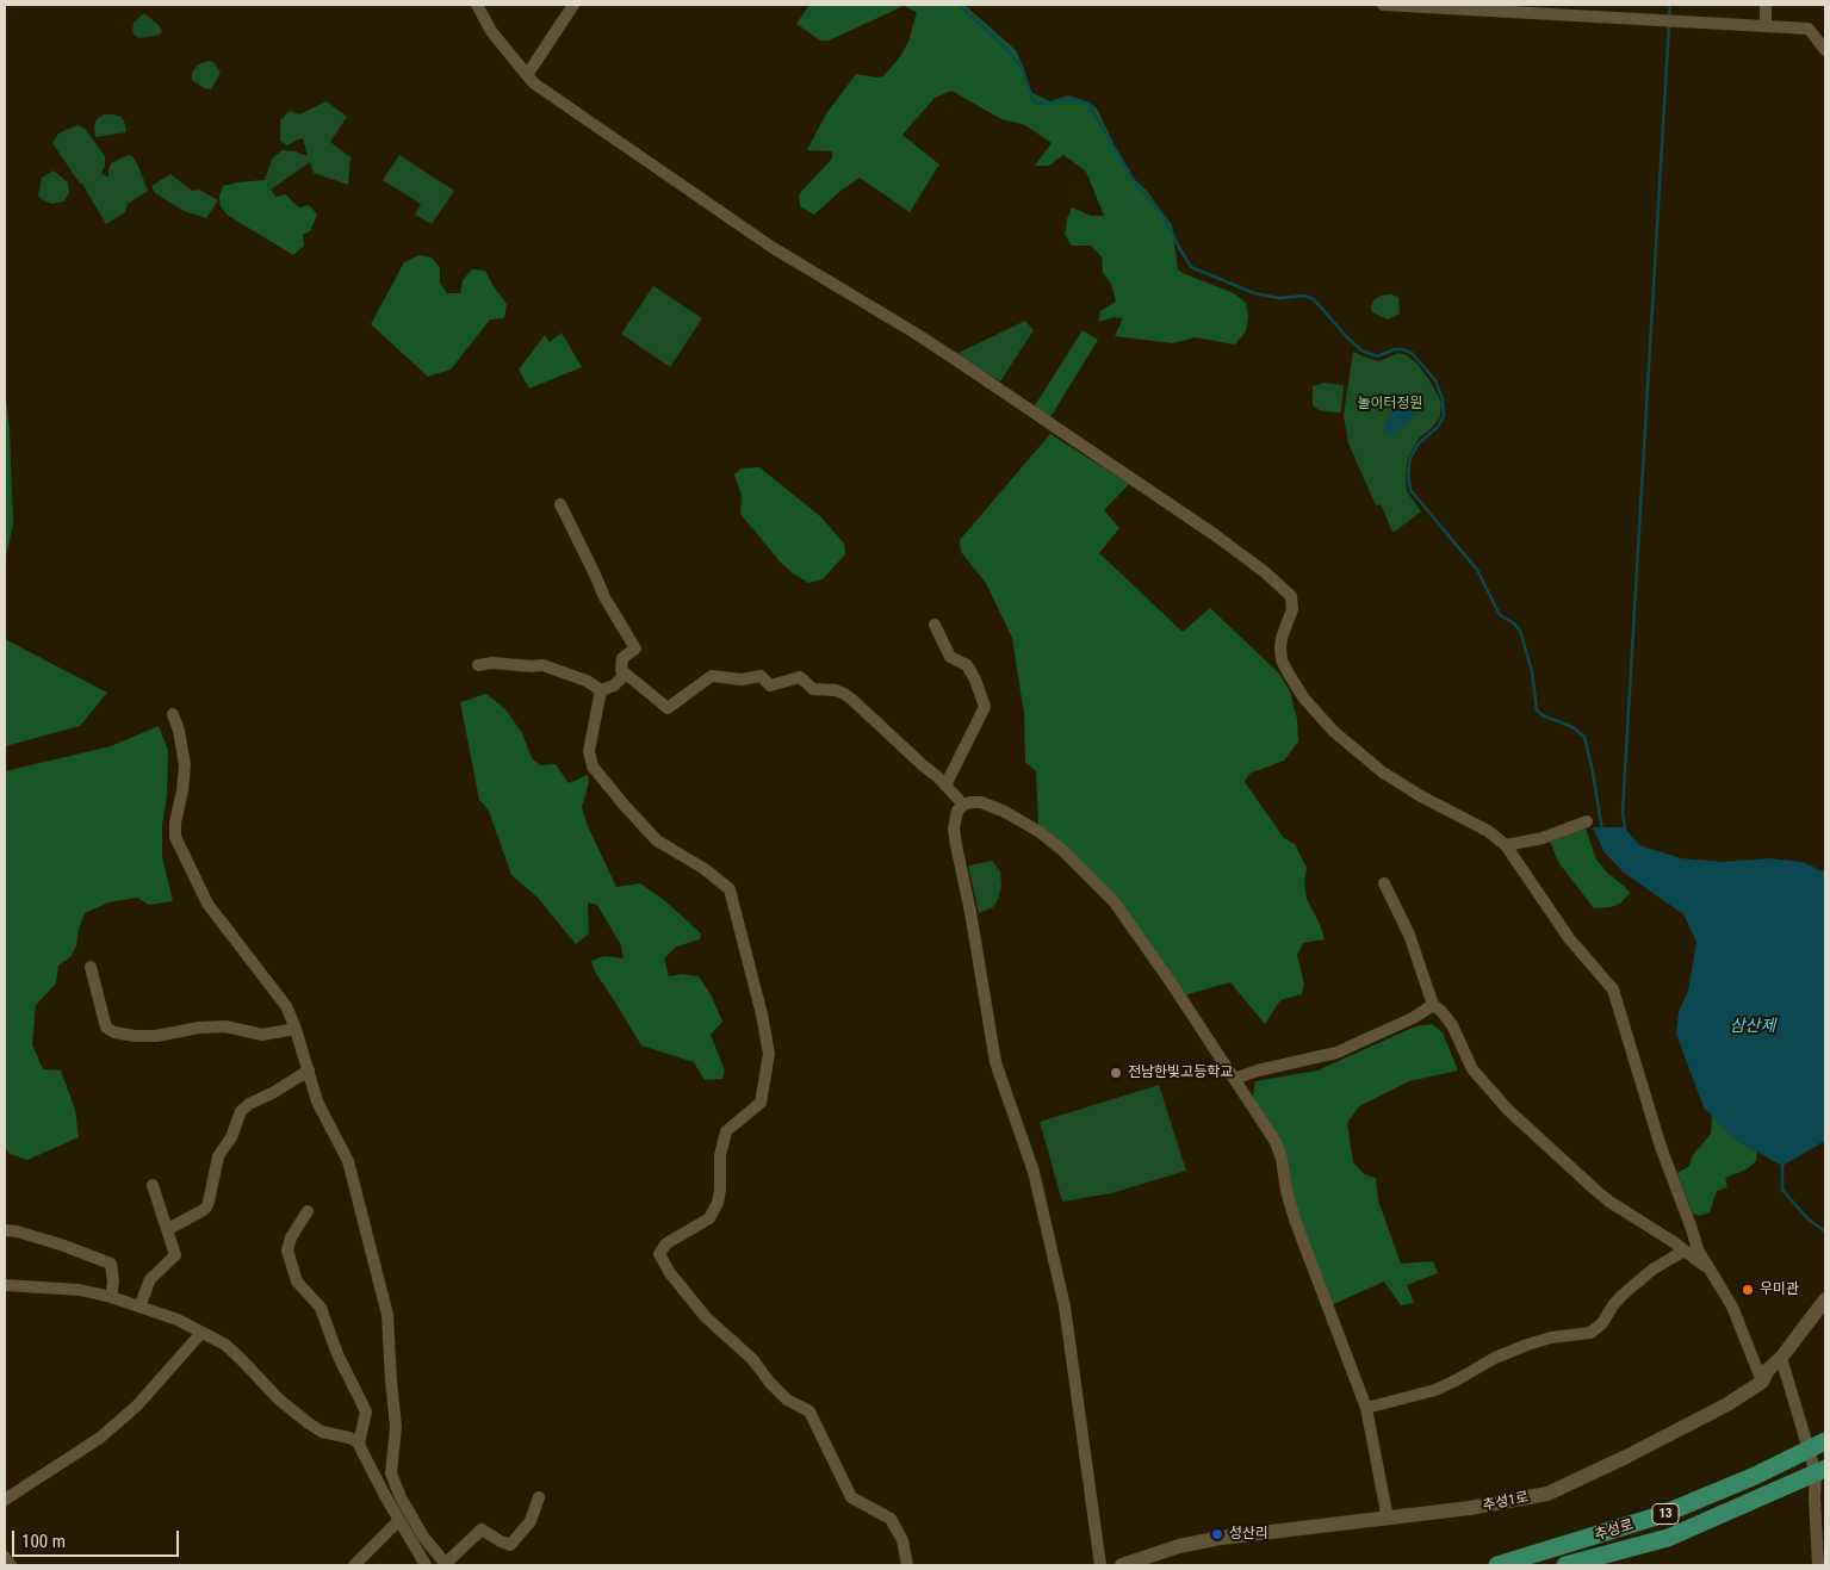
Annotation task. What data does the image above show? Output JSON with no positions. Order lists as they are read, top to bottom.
{
  "streets": {
    "main road": ["13", "추성로"],
    "street": ["추성1로"]
  },
  "water": ["삼산제"],
  "parks": ["놀이터정원"],
  "places": ["전남한빛고등학교", "우미관", "성산리"],
  "scale_bar": "100 m"
}
